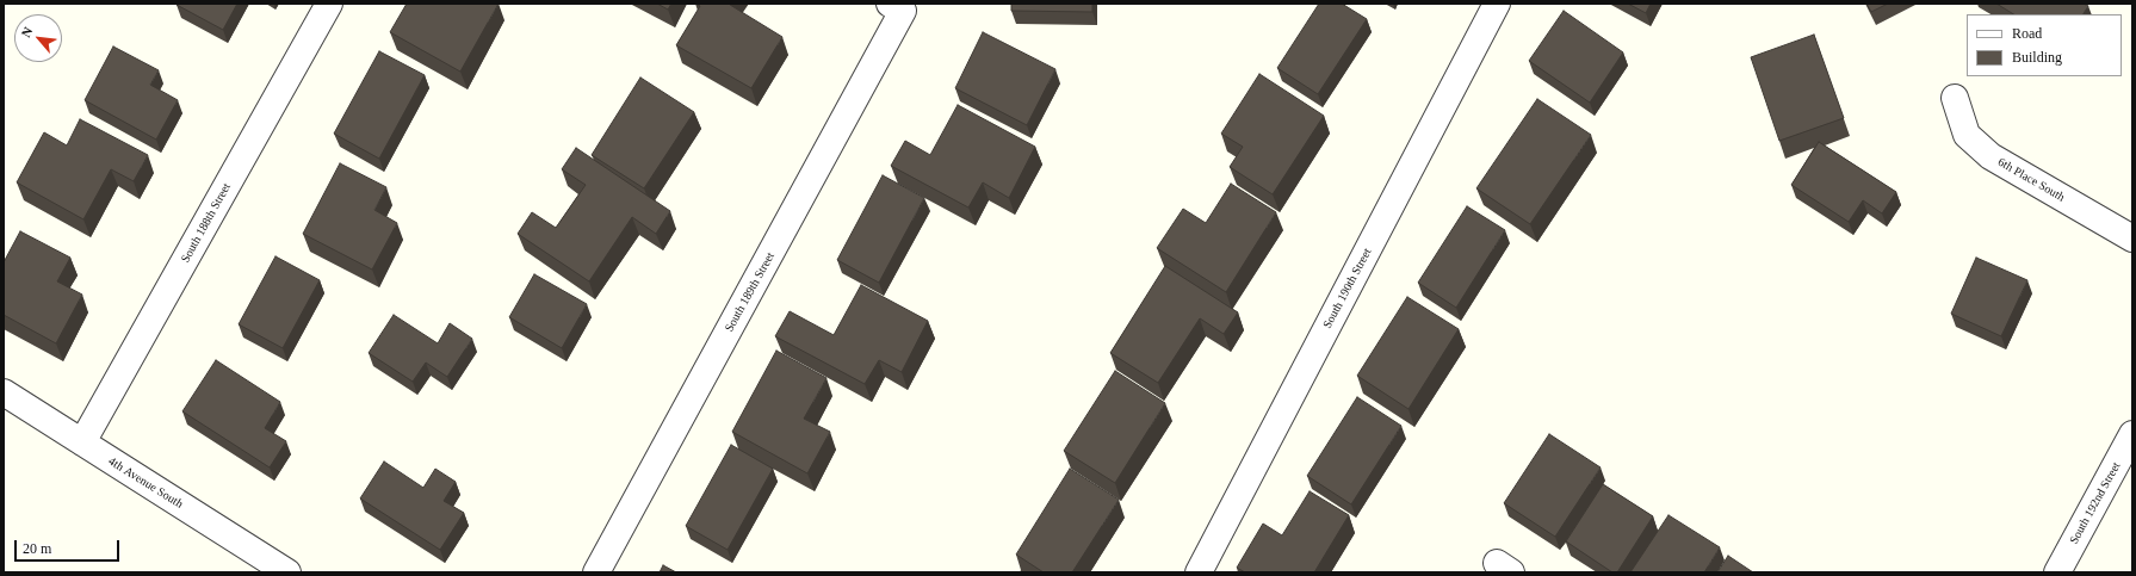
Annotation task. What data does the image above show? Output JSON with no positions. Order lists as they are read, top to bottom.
{
  "streets": {
    "street": [
      "6th Place South",
      "South 188th Street",
      "South 190th Street",
      "South 189th Street",
      "4th Avenue South",
      "South 192nd Street"
    ]
  },
  "crossings": [
    ["South 188th Street", "4th Avenue South"]
  ],
  "legend": ["Road", "Building"],
  "scale_bar": "20 m",
  "north": "top left"
}
